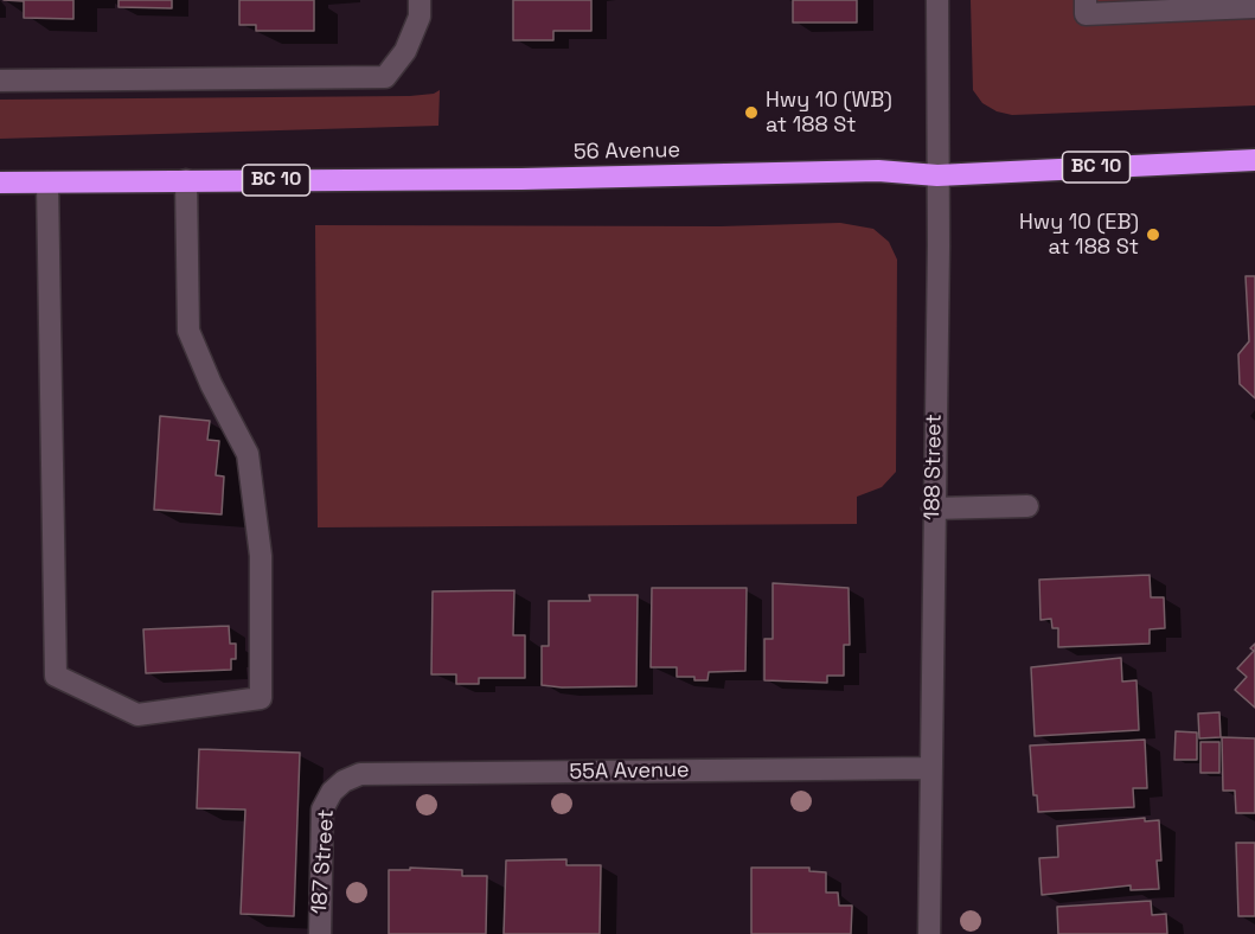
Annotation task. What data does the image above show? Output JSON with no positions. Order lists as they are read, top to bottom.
{
  "streets": {
    "highway": ["56 Avenue", "BC 10"],
    "street": ["188 Street", "55A Avenue", "187 Street"]
  },
  "crossings": [
    ["56 Avenue", "188 Street"],
    ["188 Street", "55A Avenue"],
    ["55A Avenue", "187 Street"]
  ],
  "places": ["Hwy 10 (WB) at 188 St", "Hwy 10 (EB) at 188 St"]
}
